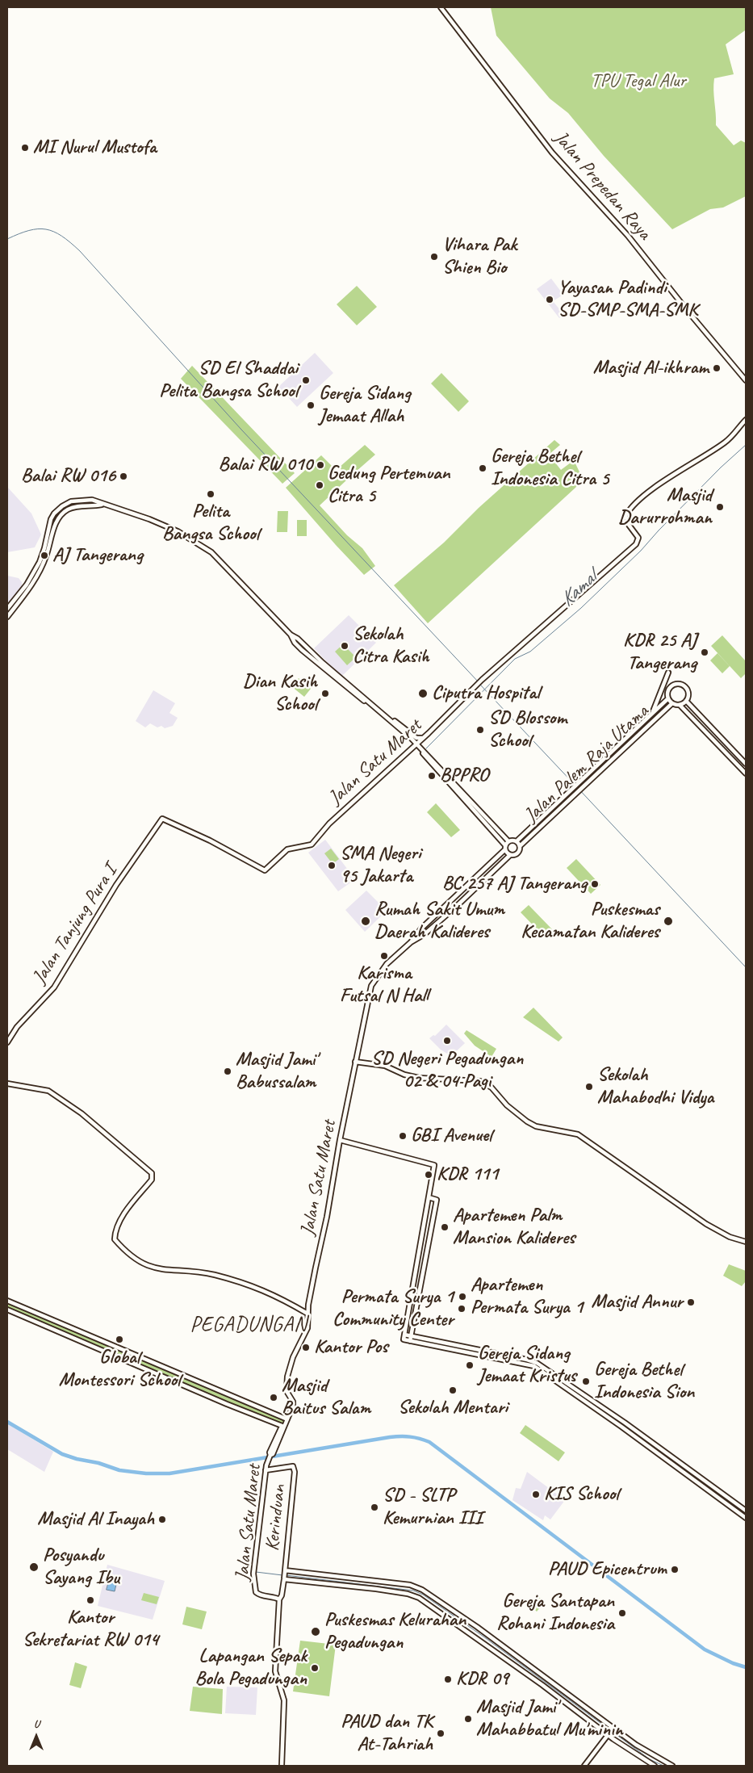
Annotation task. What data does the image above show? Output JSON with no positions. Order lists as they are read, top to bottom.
{
  "streets": {
    "street": [
      "Jalan Prepedan Raya",
      "Jalan Satu Maret",
      "Jalan Palem Raja Utama",
      "Jalan Tanjung Pura I",
      "Kerinduan"
    ]
  },
  "crossings": [
    ["Jalan Satu Maret", "Jalan Palem Raja Utama"],
    ["Jalan Satu Maret", "Jalan Tanjung Pura I"],
    ["Jalan Satu Maret", "Kerinduan"]
  ],
  "districts": ["PEGADUNGAN"],
  "water": ["Kamal"],
  "parks": ["TPU Tegal Alur"],
  "places": [
    "MI Nurul Mustofa",
    "Vihara Pak Shien Bio",
    "Yayasan Padindi SD-SMP-SMA-SMK",
    "Masjid Al-ikhram",
    "SD El Shaddai Pelita Bangsa School",
    "Gereja Sidang Jemaat Allah",
    "Balai RW 010",
    "Gereja Bethel Indonesia Citra 5",
    "Balai RW 016",
    "Gedung Pertemuan Citra 5",
    "Pelita Bangsa School",
    "Masjid Darurrohman",
    "AJ Tangerang",
    "Sekolah Citra Kasih",
    "KDR 25 AJ Tangerang",
    "Dian Kasih School",
    "Ciputra Hospital",
    "SD Blossom School",
    "BPPRO",
    "SMA Negeri 95 Jakarta",
    "BC 257 AJ Tangerang",
    "Rumah Sakit Umum Daerah Kalideres",
    "Puskesmas Kecamatan Kalideres",
    "Karisma Futsal N Hall",
    "SD Negeri Pegadungan 02 & 04 Pagi",
    "Masjid Jami' Babussalam",
    "Sekolah Mahabodhi Vidya",
    "GBI Avenuel",
    "KDR 111",
    "Apartemen Palm Mansion Kalideres",
    "Apartemen Permata Surya 1",
    "Masjid Annur",
    "Permata Surya 1 Community Center",
    "Global Montessori School",
    "Kantor Pos",
    "Gereja Sidang Jemaat Kristus",
    "Gereja Bethel Indonesia Sion",
    "Sekolah Mentari",
    "Masjid Baitus Salam",
    "KIS School",
    "SD - SLTP Kemurnian III",
    "Masjid Al Inayah",
    "Posyandu Sayang Ibu",
    "PAUD Epicentrum",
    "Kantor Sekretariat RW 014",
    "Gereja Santapan Rohani Indonesia",
    "Puskesmas Kelurahan Pegadungan",
    "Lapangan Sepak Bola Pegadungan",
    "KDR 09",
    "Masjid Jami' Mahabbatul Mu'minin",
    "PAUD dan TK At-Tahriah"
  ],
  "north": "top"
}
